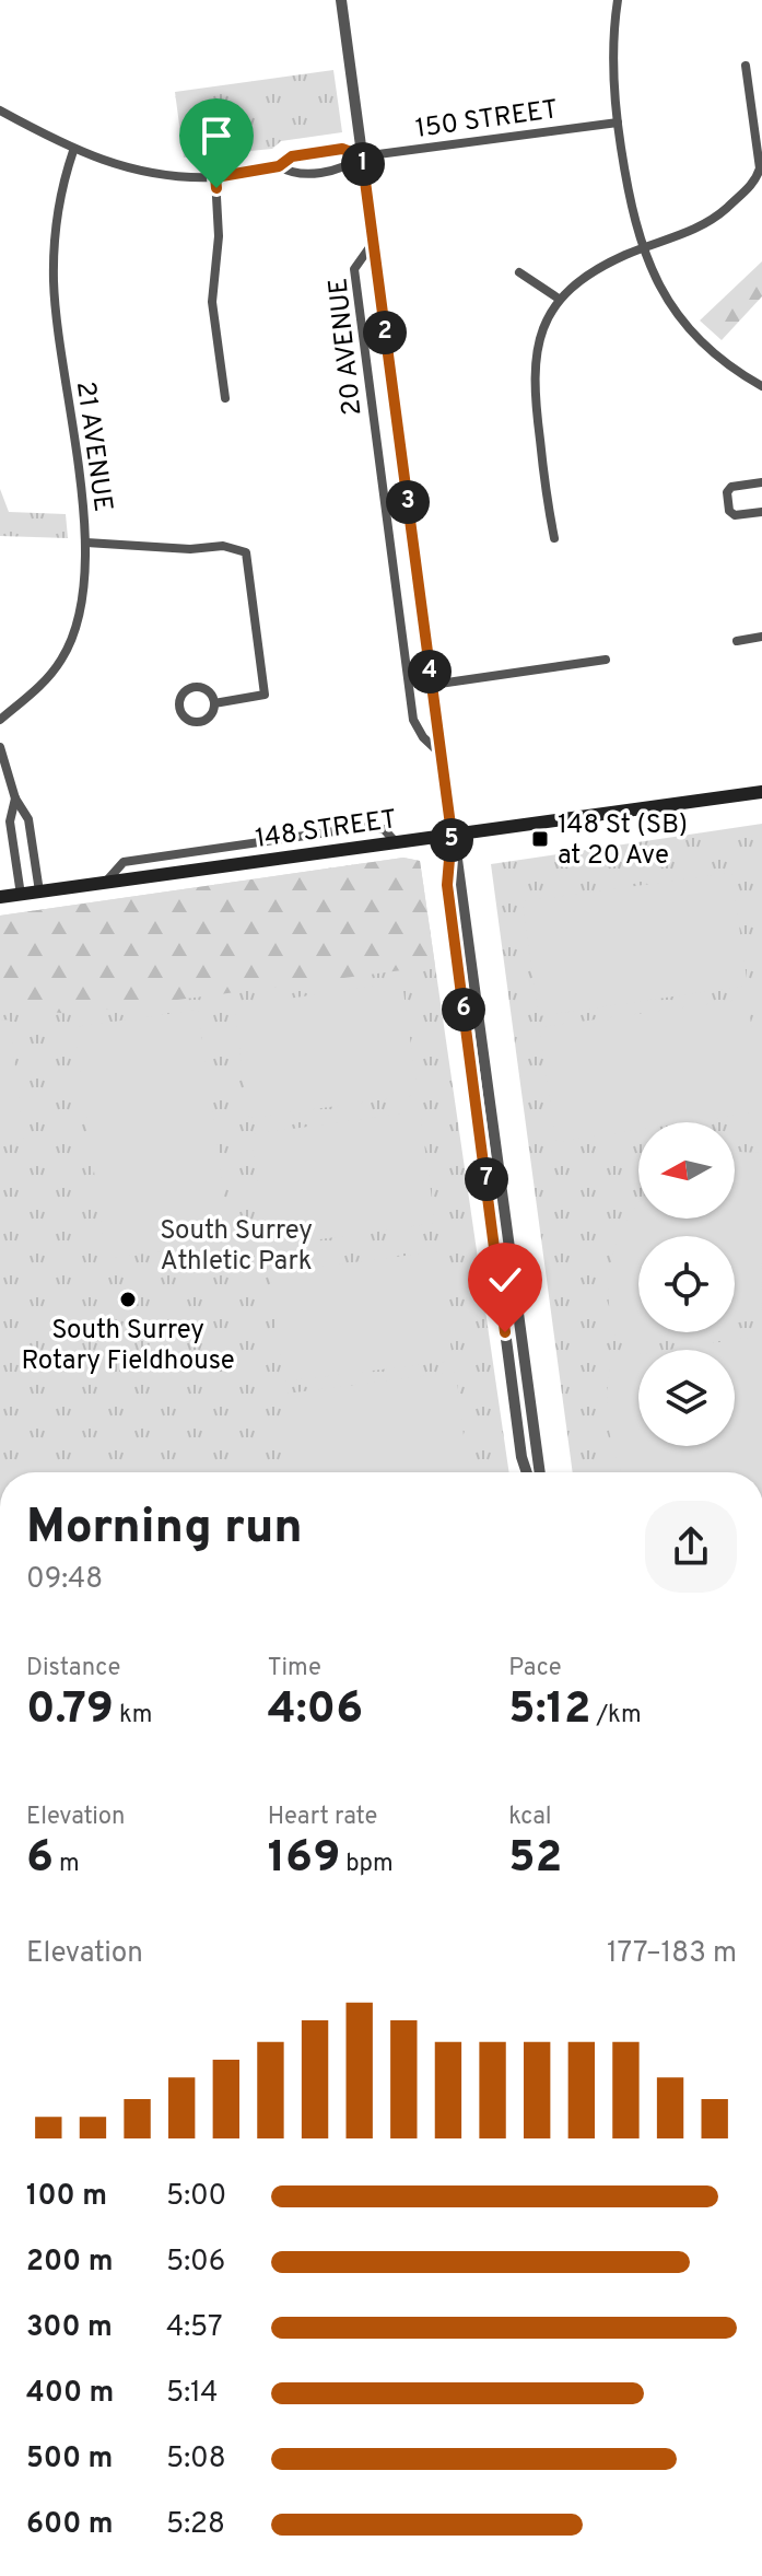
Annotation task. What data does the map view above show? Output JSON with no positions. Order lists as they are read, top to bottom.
{
  "streets": {
    "main road": ["148 STREET"],
    "street": ["150 STREET", "20 AVENUE", "21 AVENUE"]
  },
  "crossings": [
    ["150 STREET", "20 AVENUE"],
    ["150 STREET", "21 AVENUE"],
    ["20 AVENUE", "148 STREET"]
  ],
  "parks": ["South Surrey Athletic Park"],
  "places": {
    "transit": ["148 St (SB) at 20 Ave"],
    "other": ["South Surrey Rotary Fieldhouse"]
  },
  "north": "left",
  "page": {
    "pins": [
      "1",
      "2",
      "3",
      "4",
      "5",
      "6",
      "7"
    ],
    "heading": ["Morning run", "09:48"],
    "stats": [
      ["Distance", "0.79 km"],
      ["Time", "4:06"],
      ["Pace", "5:12 /km"],
      ["Elevation", "6 m"],
      ["Heart rate", "169 bpm"],
      ["kcal", "52"]
    ],
    "chart": ["Elevation", "177–183 m"],
    "list": [
      {
        "name": "100 m",
        "note": "5:00"
      },
      {
        "name": "200 m",
        "note": "5:06"
      },
      {
        "name": "300 m",
        "note": "4:57"
      },
      {
        "name": "400 m",
        "note": "5:14"
      },
      {
        "name": "500 m",
        "note": "5:08"
      },
      {
        "name": "600 m",
        "note": "5:28"
      }
    ]
  }
}
